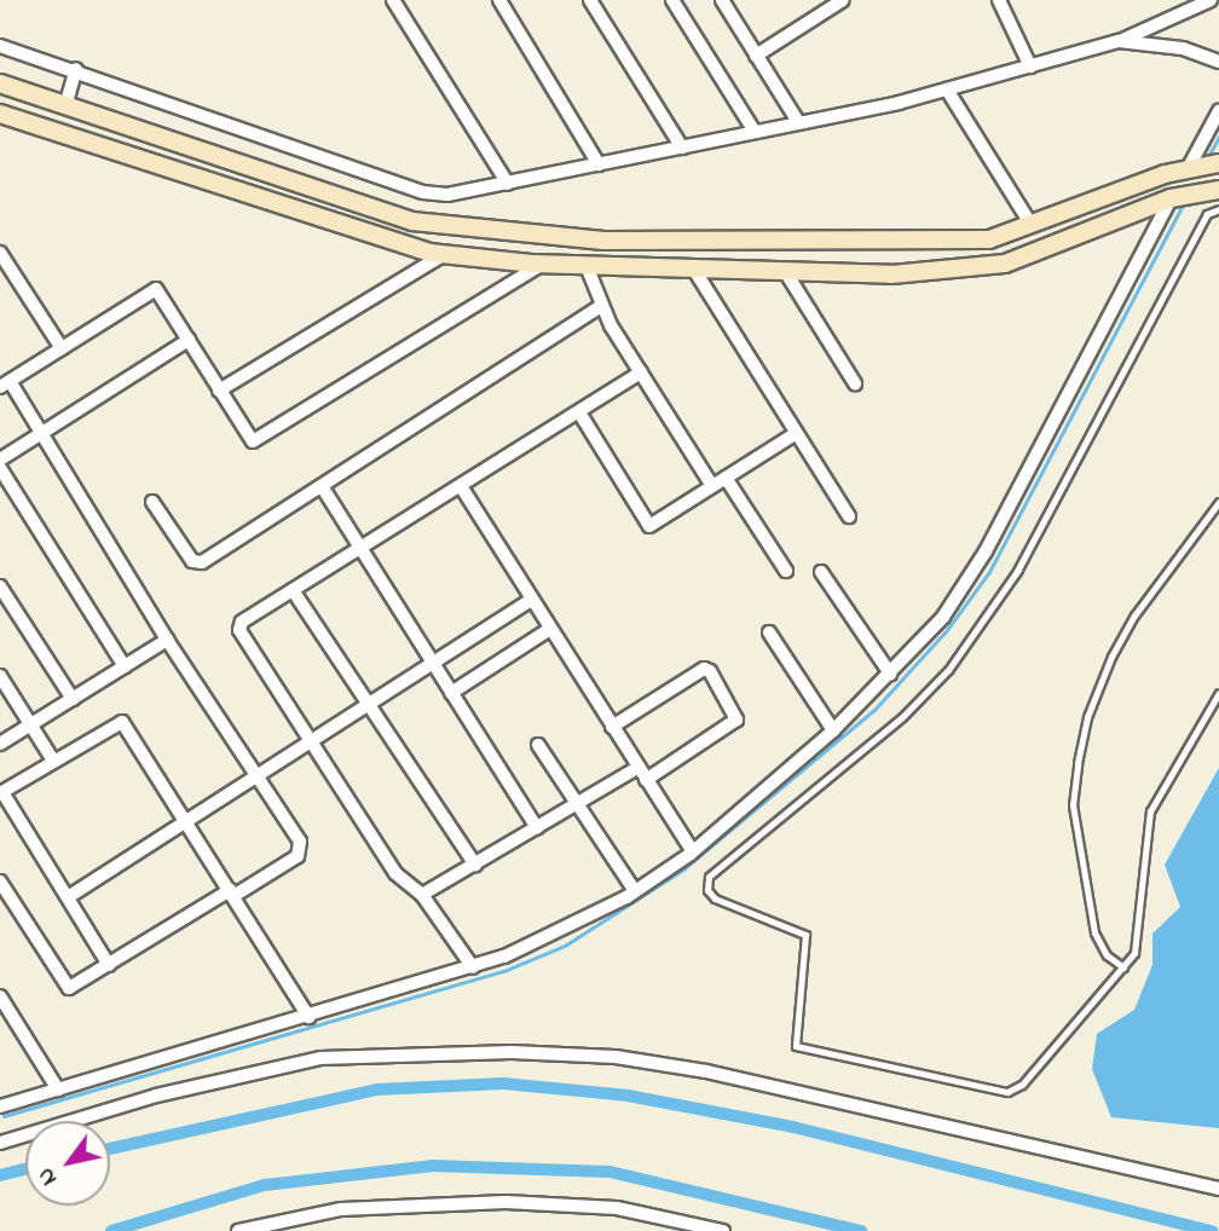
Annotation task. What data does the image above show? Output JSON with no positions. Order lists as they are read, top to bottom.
{
  "north": "bottom left"
}
